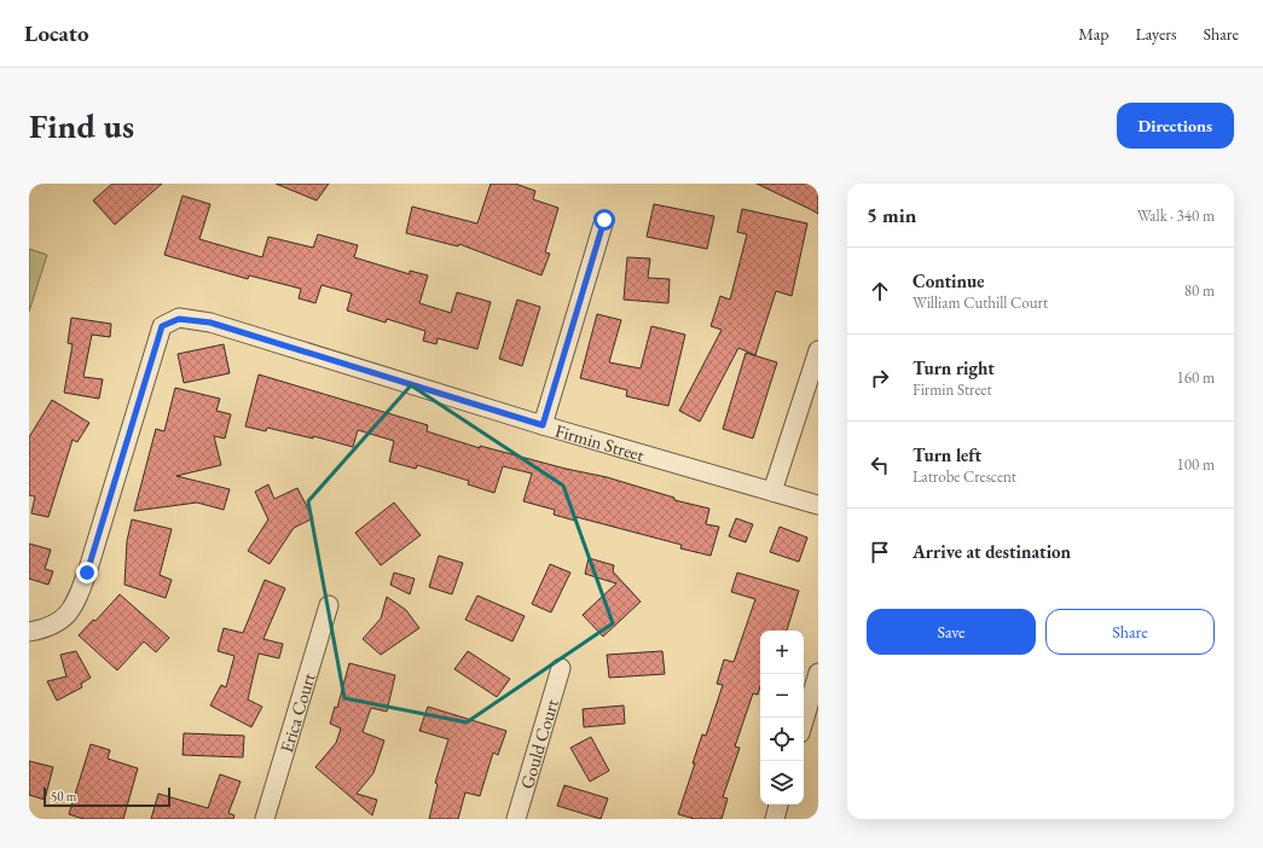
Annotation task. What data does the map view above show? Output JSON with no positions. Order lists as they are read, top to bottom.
{
  "streets": {
    "street": ["Firmin Street", "Erica Court", "Gould Court"]
  },
  "scale_bar": "50 m",
  "page": {
    "header": "Locato",
    "nav": ["Map", "Layers", "Share"],
    "buttons": [
      "Directions",
      ["Save", "Share"]
    ],
    "title": "Find us",
    "heading": ["5 min", "Walk · 340 m"],
    "list": [
      ["Continue", "William Cuthill Court", "80 m"],
      ["Turn right", "Firmin Street", "160 m"],
      ["Turn left", "Latrobe Crescent", "100 m"],
      "Arrive at destination"
    ],
    "map_buttons": ["+", "−"],
    "scale": "50 m"
  }
}
